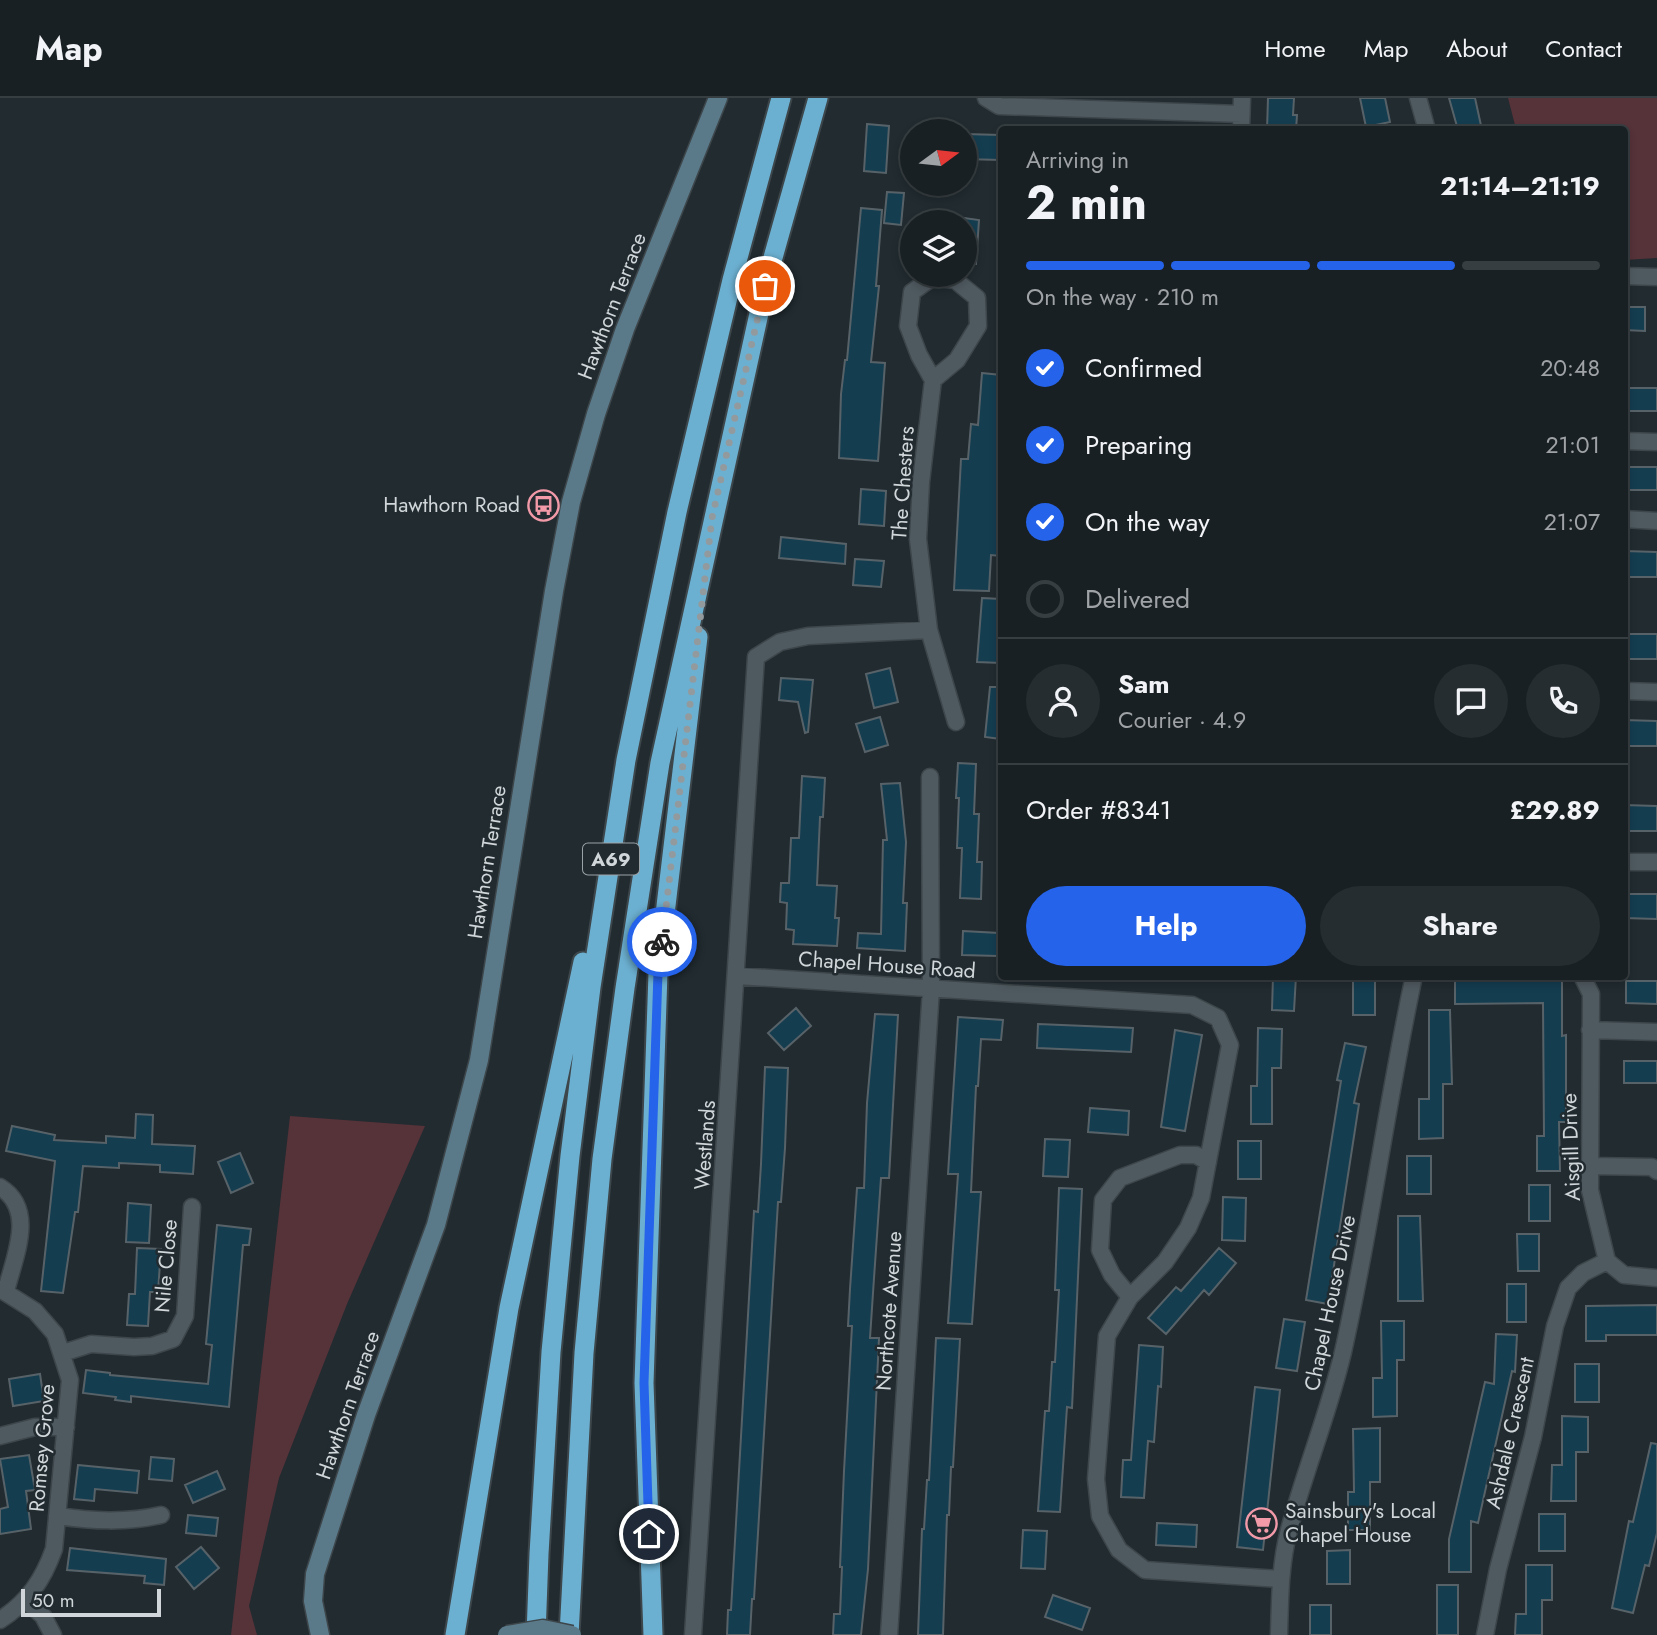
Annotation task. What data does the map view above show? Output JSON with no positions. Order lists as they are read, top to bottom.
{
  "streets": {
    "highway": ["A69"],
    "main road": ["Hawthorn Terrace"],
    "street": [
      "The Chesters",
      "Chapel House Road",
      "Westlands",
      "Aisgill Drive",
      "Nile Close",
      "Chapel House Drive",
      "Northcote Avenue",
      "Ashdale Crescent",
      "Romsey Grove"
    ]
  },
  "crossings": [
    ["The Chesters", "Westlands"],
    ["Chapel House Road", "Westlands"],
    ["Chapel House Road", "Chapel House Drive"],
    ["Chapel House Road", "Northcote Avenue"],
    ["Aisgill Drive", "Ashdale Crescent"],
    ["Nile Close", "Romsey Grove"]
  ],
  "places": {
    "bus stop": ["Hawthorn Road"],
    "supermarket": ["Sainsbury's Local Chapel House"]
  },
  "scale_bar": "50 m",
  "north": "right",
  "page": {
    "header": "Map",
    "nav": [
      "Home",
      "Map",
      "About",
      "Contact"
    ],
    "heading": ["2 min", "Arriving in", "21:14–21:19"],
    "panel": [
      "Sam",
      "Courier · 4.9",
      "Order #8341",
      "£29.89"
    ],
    "bar": "On the way · 210 m",
    "list": [
      ["Confirmed", "20:48"],
      ["Preparing", "21:01"],
      ["On the way", "21:07"],
      "Delivered"
    ],
    "buttons": ["Help", "Share"],
    "scale": "50 m"
  }
}
